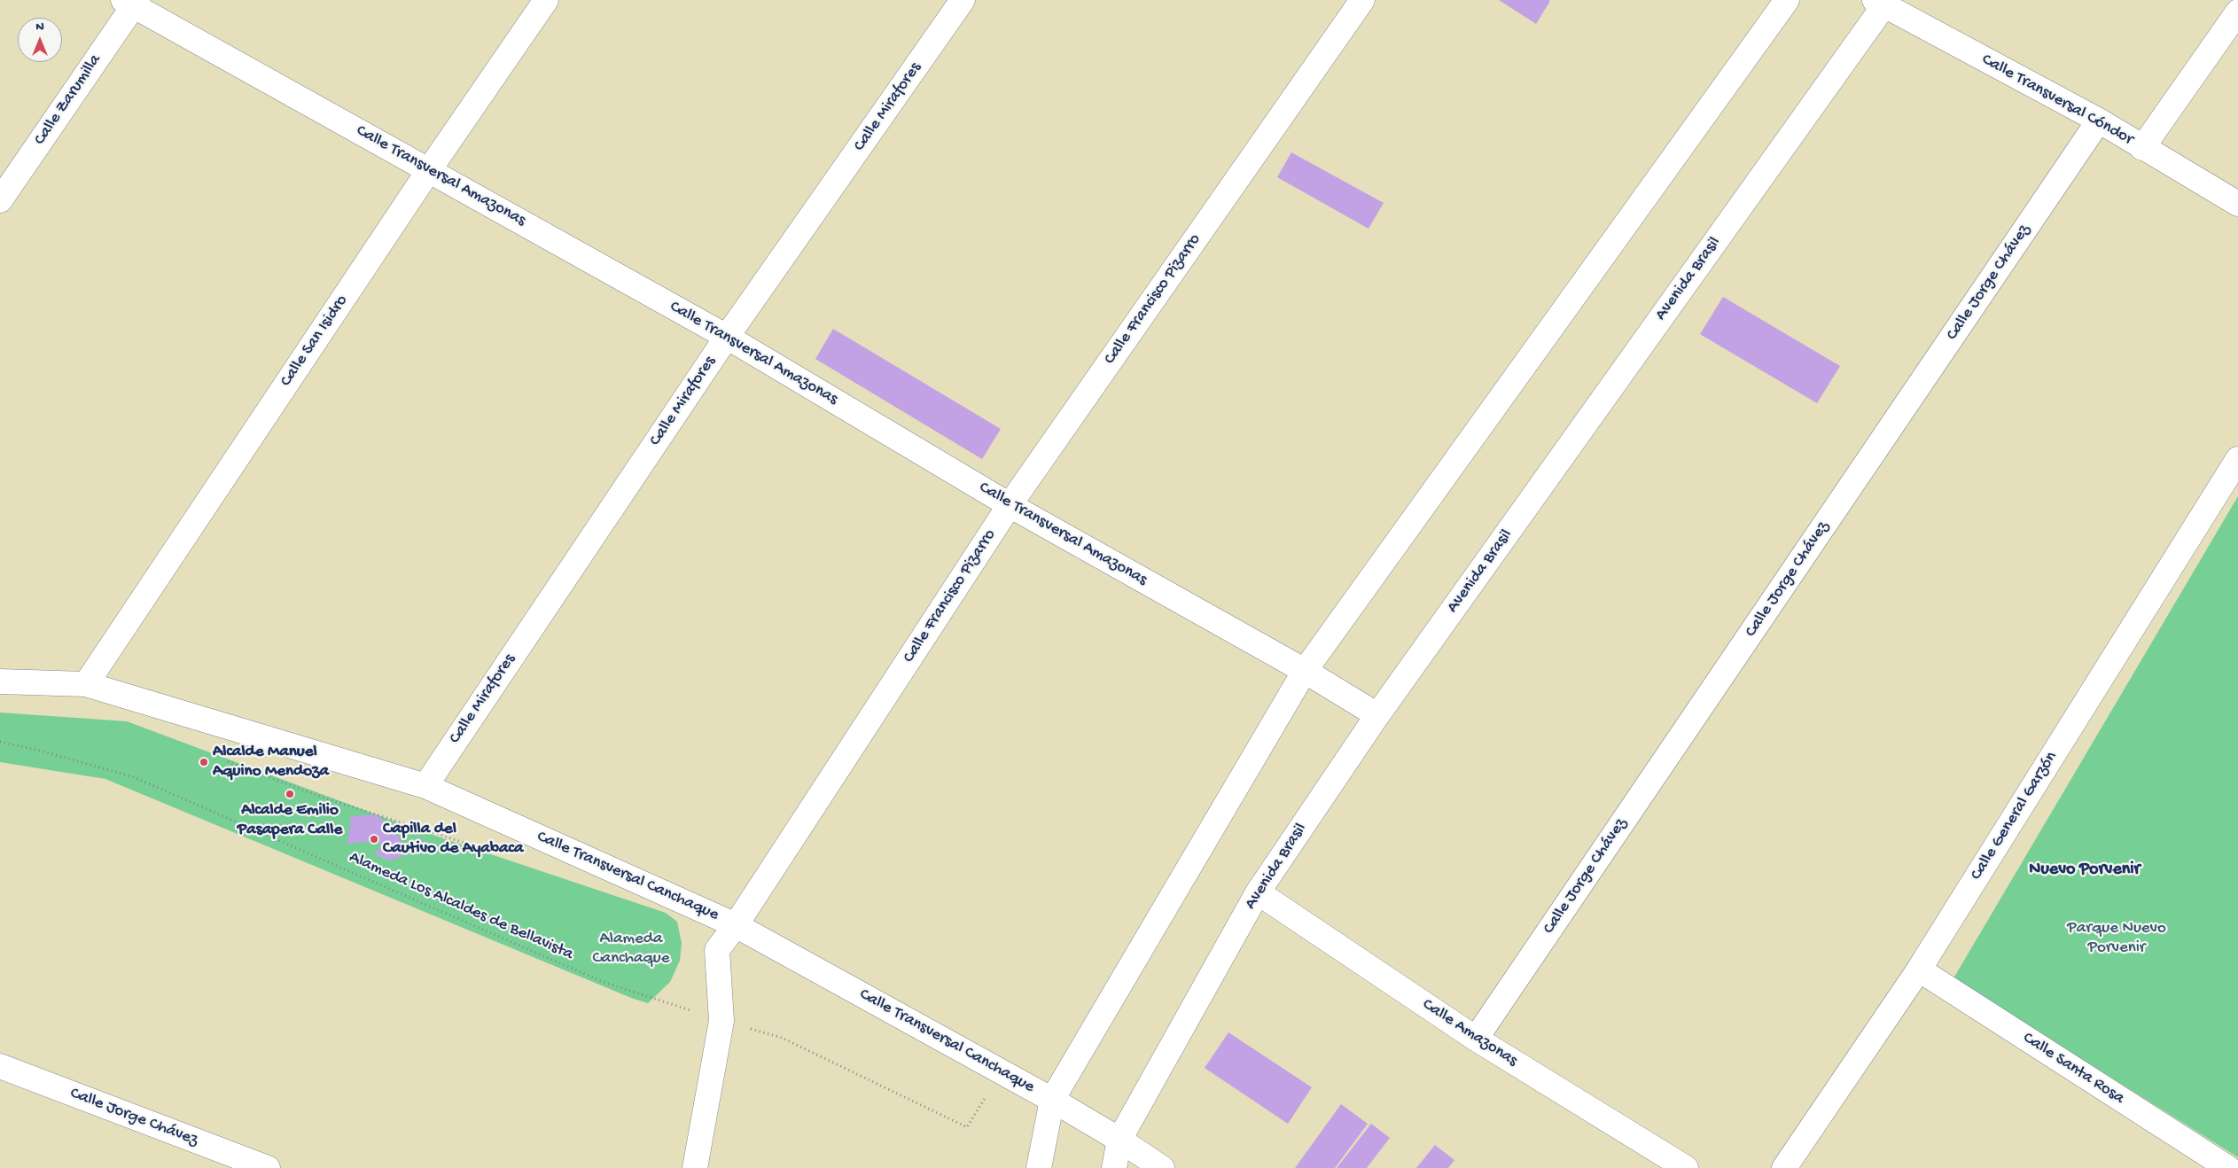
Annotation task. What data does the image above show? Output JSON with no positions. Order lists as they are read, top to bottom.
{
  "streets": {
    "street": [
      "Calle Zarumilla",
      "Calle Transversal Cóndor",
      "Calle Mirafores",
      "Calle Transversal Amazonas",
      "Avenida Brasil",
      "Calle Jorge Chávez",
      "Calle Francisco Pizarro",
      "Calle San Isidro",
      "Calle General Garzón",
      "Calle Transversal Canchaque",
      "Calle Amazonas",
      "Calle Santa Rosa"
    ],
    "path": ["Alameda Los Alcaldes de Bellavista"]
  },
  "crossings": [
    ["Calle Zarumilla", "Calle Transversal Amazonas"],
    ["Calle Transversal Cóndor", "Avenida Brasil"],
    ["Calle Transversal Cóndor", "Calle Jorge Chávez"],
    ["Calle Mirafores", "Calle Transversal Amazonas"],
    ["Calle Mirafores", "Calle Transversal Canchaque"],
    ["Calle Transversal Amazonas", "Avenida Brasil"],
    ["Calle Transversal Amazonas", "Calle Francisco Pizarro"],
    ["Calle Transversal Amazonas", "Calle San Isidro"],
    ["Avenida Brasil", "Calle Transversal Canchaque"],
    ["Avenida Brasil", "Calle Amazonas"],
    ["Calle Jorge Chávez", "Calle Amazonas"],
    ["Calle Francisco Pizarro", "Calle Transversal Canchaque"],
    ["Calle Francisco Pizarro", "Alameda Los Alcaldes de Bellavista"],
    ["Calle San Isidro", "Calle Transversal Canchaque"],
    ["Calle General Garzón", "Calle Santa Rosa"]
  ],
  "districts": ["Nuevo Porvenir"],
  "parks": ["Parque Nuevo Porvenir", "Alameda Canchaque"],
  "places": ["Alcalde Manuel Aquino Mendoza", "Alcalde Emilio Pasapera Calle", "Capilla del Cautivo de Ayabaca"],
  "north": "top"
}
